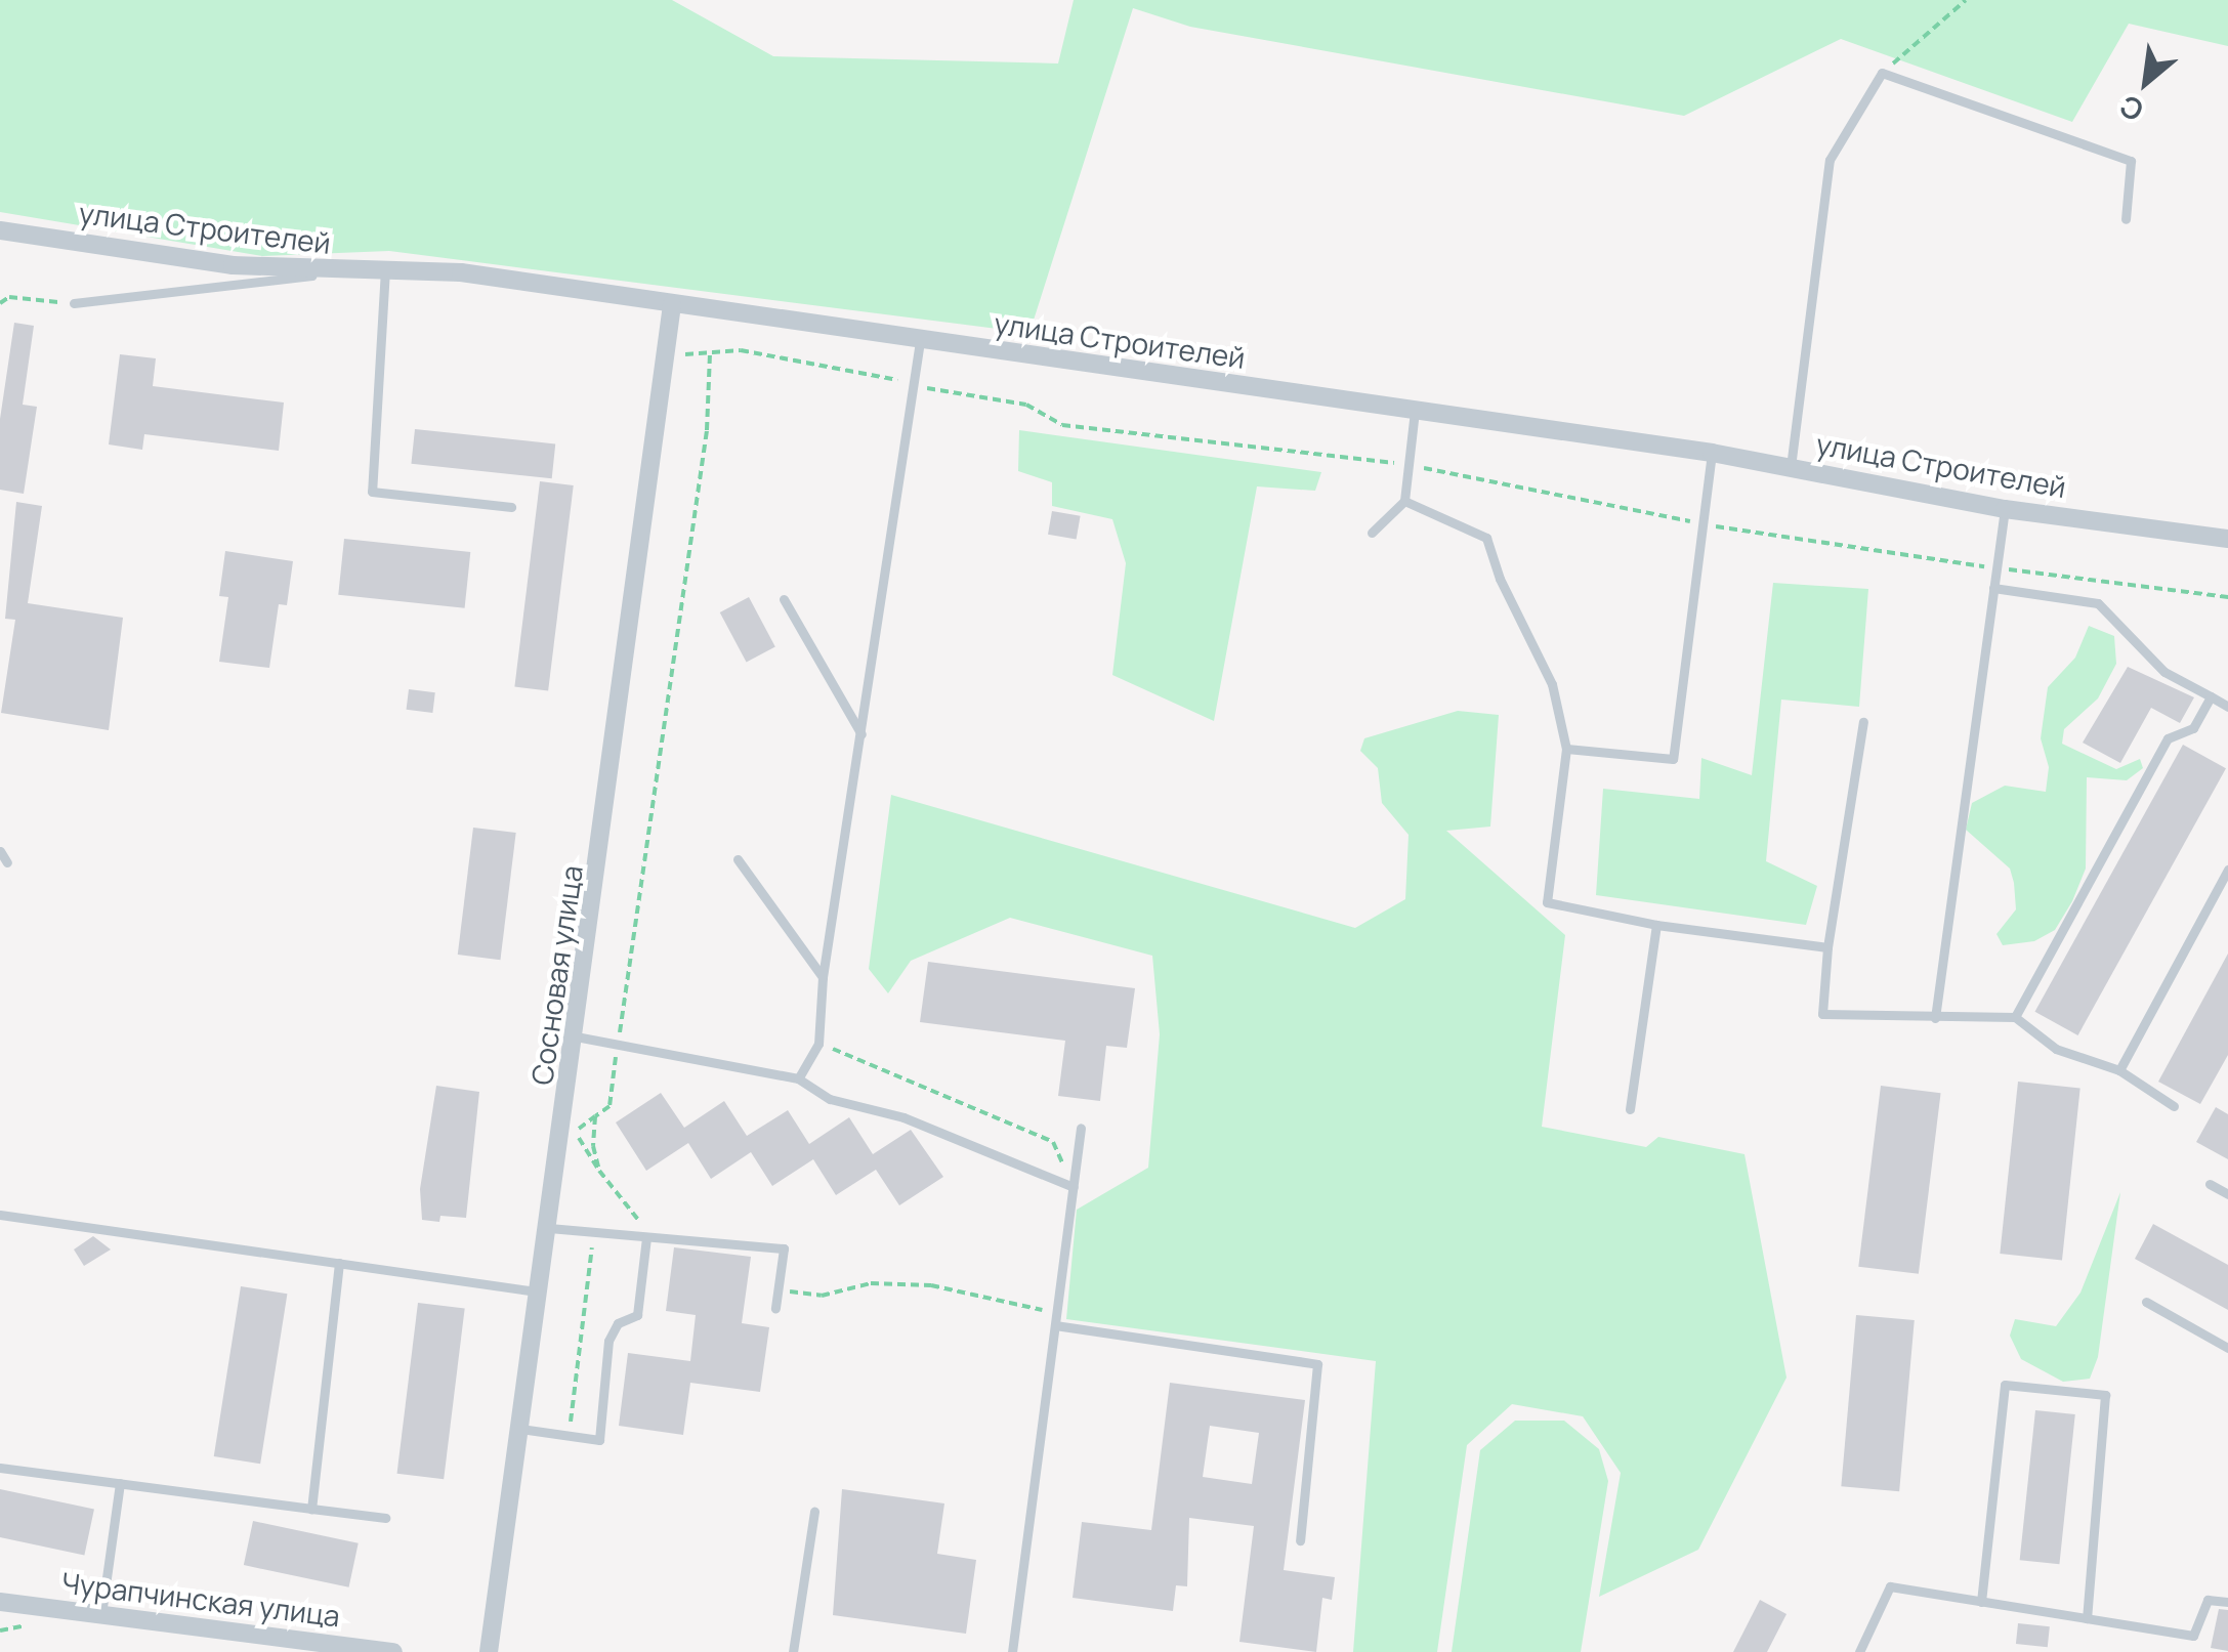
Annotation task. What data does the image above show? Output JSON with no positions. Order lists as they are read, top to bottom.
{
  "streets": {
    "street": ["улица Строителей", "Сосновая улица", "Чурапчинская улица"]
  },
  "crossings": [
    ["улица Строителей", "Сосновая улица"]
  ],
  "north": "bottom left"
}
